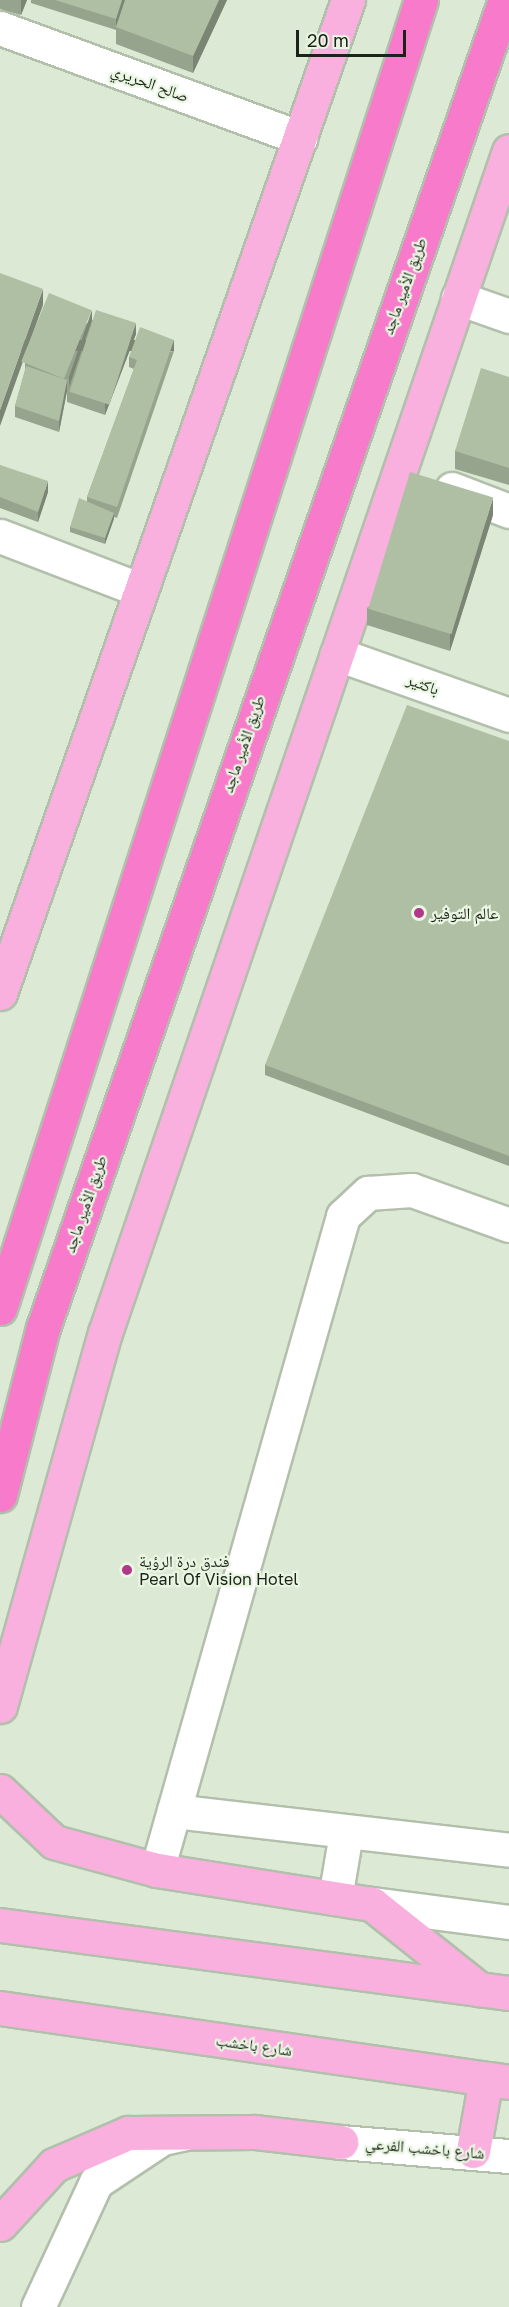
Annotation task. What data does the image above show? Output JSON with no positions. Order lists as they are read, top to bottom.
{
  "streets": {
    "highway": ["طريق الأمير ماجد"],
    "main road": ["شارع باخشب"],
    "street": ["صالح الحريري", "باكثير", "شارع باخشب الفرعي"]
  },
  "places": ["عالم التوفير", "فندق درة الرؤية Pearl Of Vision Hotel"],
  "scale_bar": "20 m"
}
